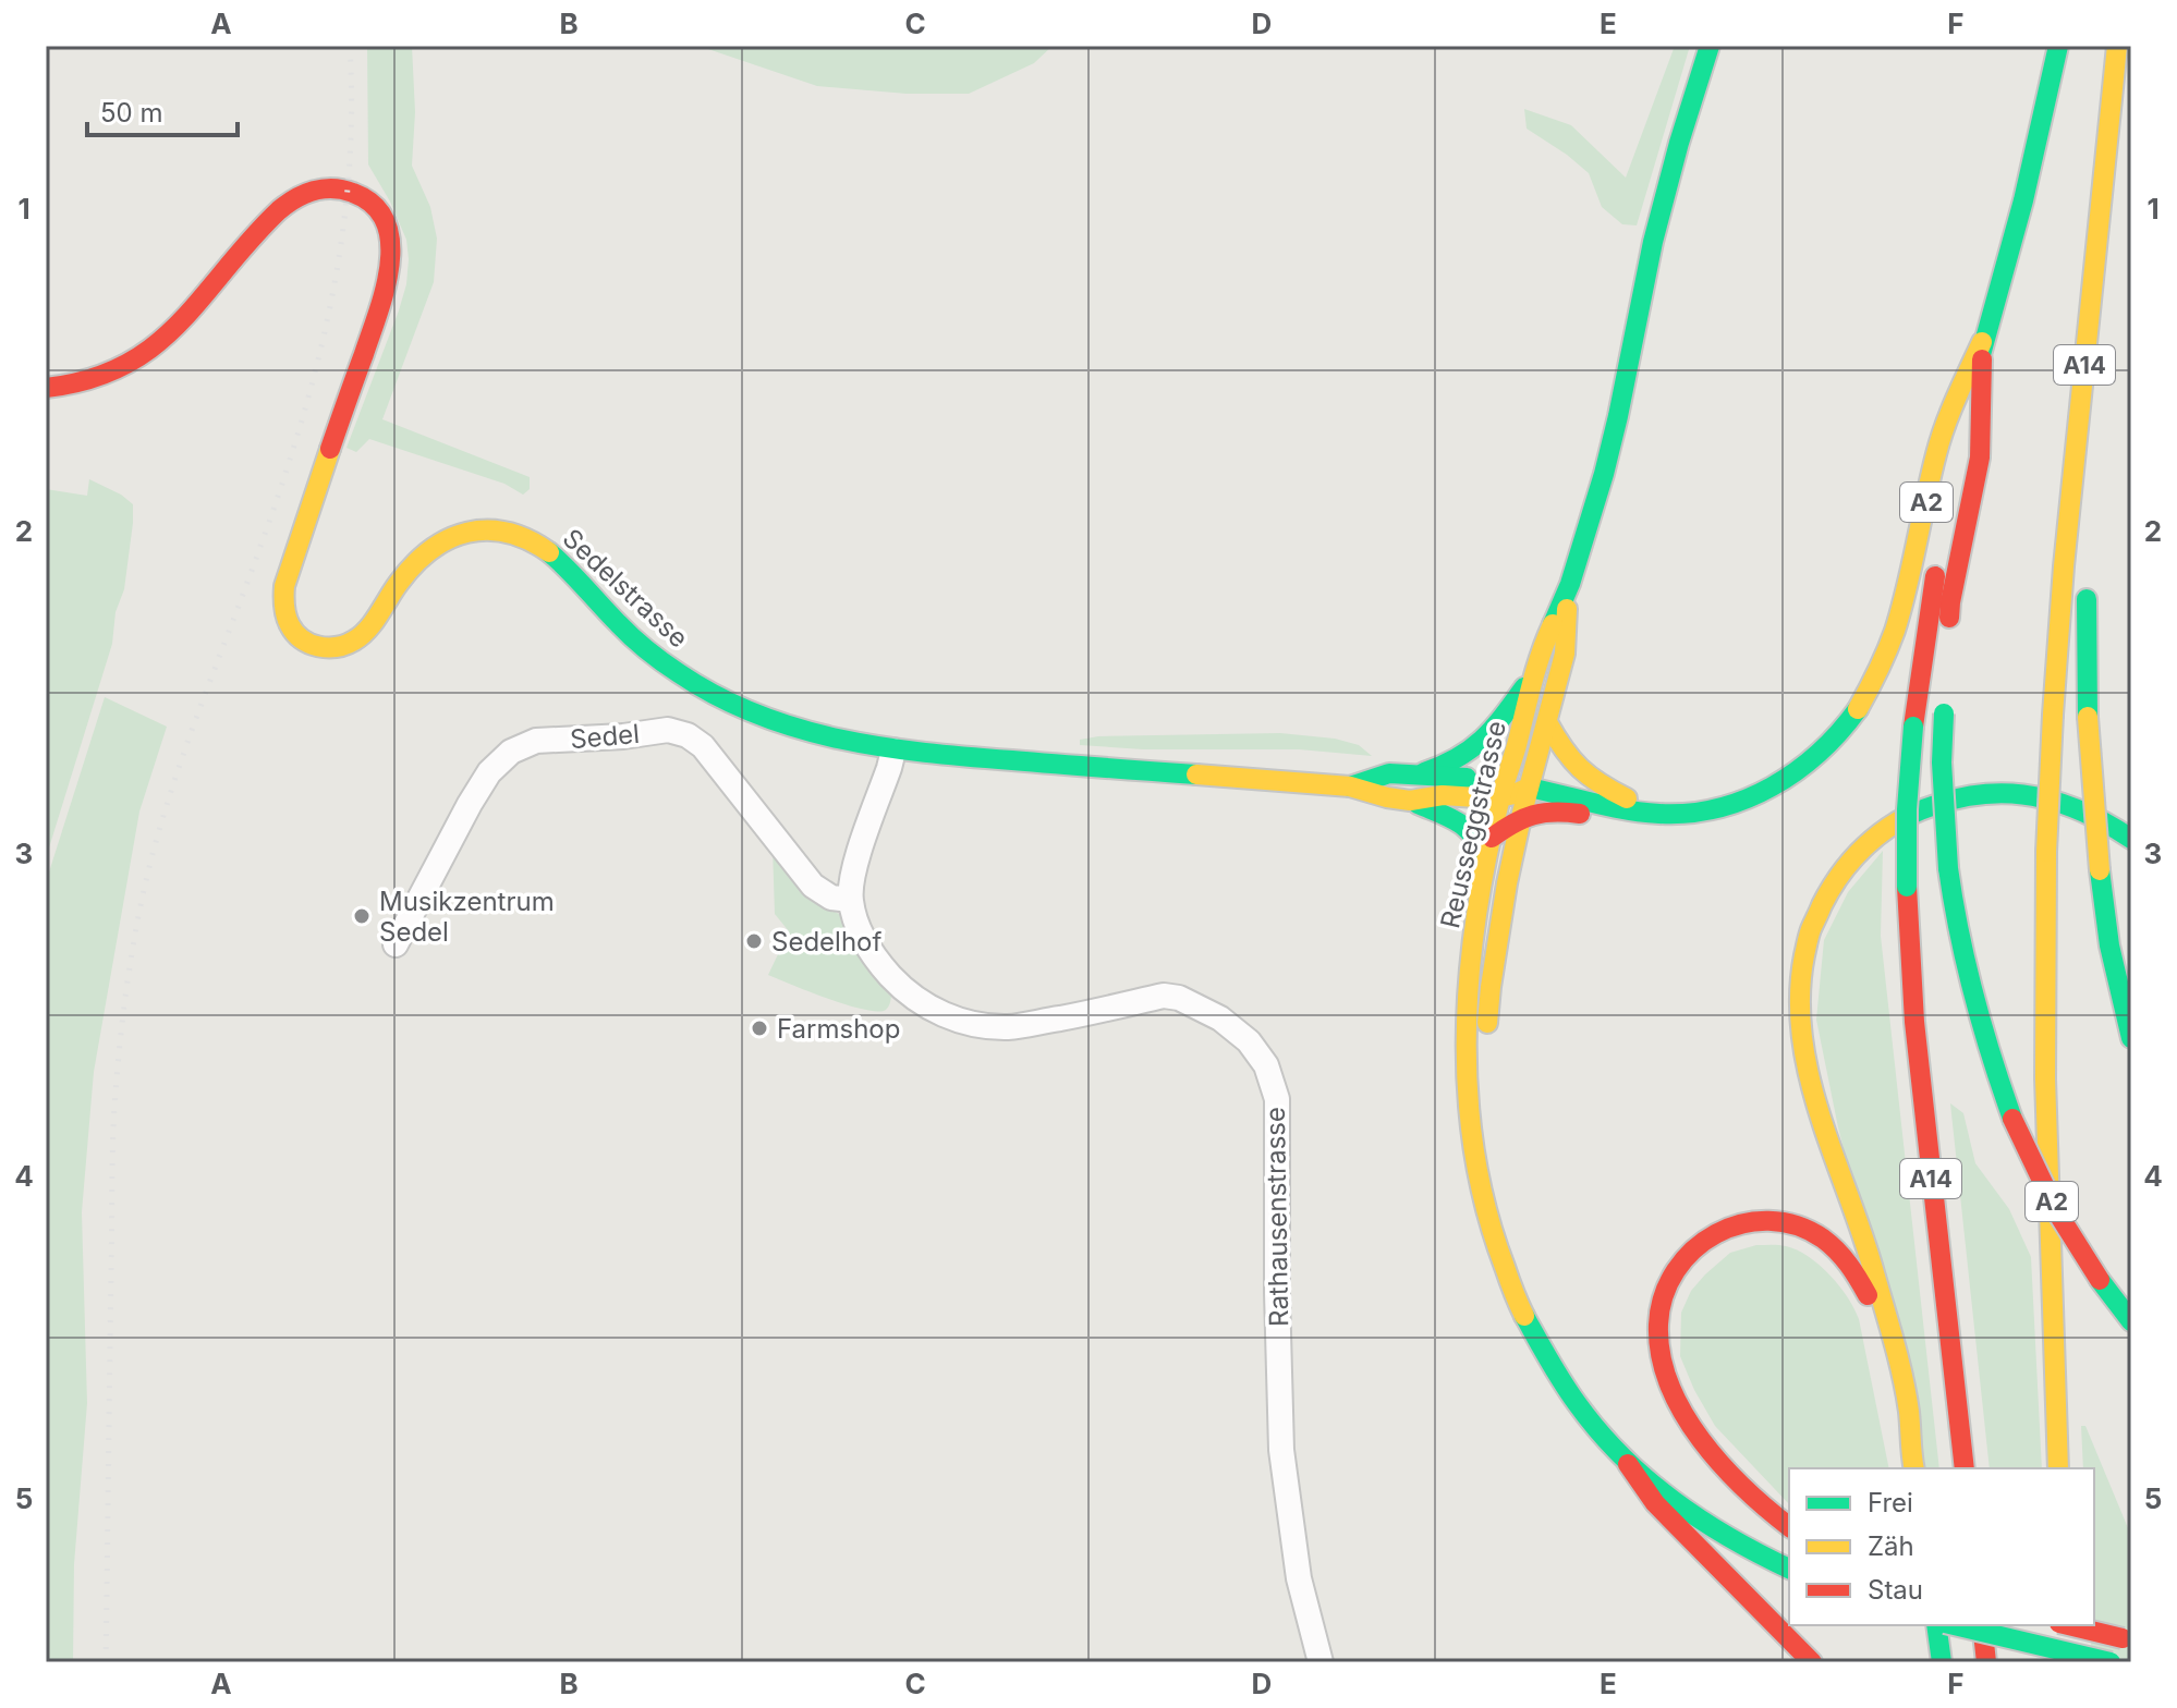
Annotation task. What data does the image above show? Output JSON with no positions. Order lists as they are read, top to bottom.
{
  "streets": {
    "main road": [
      "A14",
      "A2",
      "Sedelstrasse",
      "Reusseggstrasse"
    ],
    "street": ["Sedel", "Rathausenstrasse"]
  },
  "crossings": [
    ["A2", "Reusseggstrasse"],
    ["Sedelstrasse", "Reusseggstrasse"],
    ["Sedel", "Rathausenstrasse"]
  ],
  "places": ["Musikzentrum Sedel", "Sedelhof", "Farmshop"],
  "legend": ["Frei", "Zäh", "Stau"],
  "scale_bar": "50 m",
  "grid": {
    "columns": [
      "A",
      "B",
      "C",
      "D",
      "E",
      "F"
    ],
    "rows": [
      "1",
      "2",
      "3",
      "4",
      "5"
    ]
  }
}
